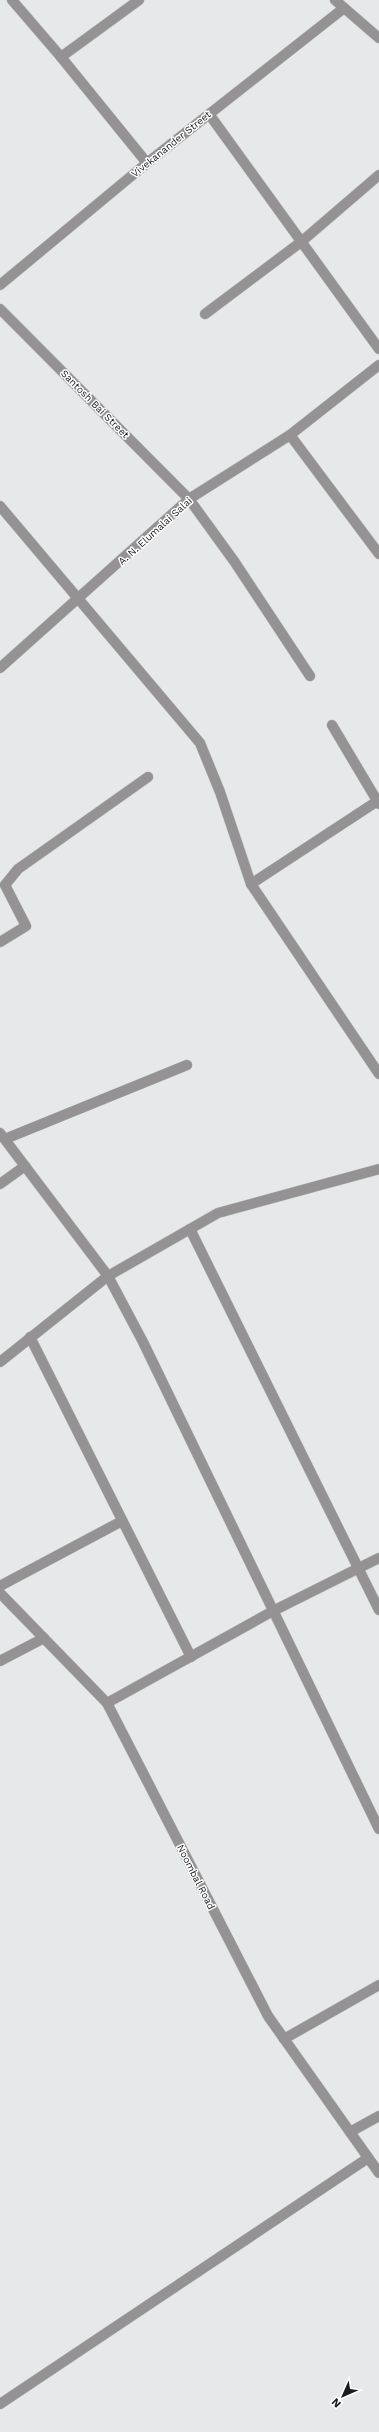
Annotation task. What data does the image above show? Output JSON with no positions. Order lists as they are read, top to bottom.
{
  "streets": {
    "street": [
      "Vivekanander Street",
      "Santosh Bai Street",
      "A. N. Elumalai Salai",
      "Noombal Road"
    ]
  },
  "crossings": [
    ["Santosh Bai Street", "A. N. Elumalai Salai"]
  ],
  "north": "bottom left"
}
